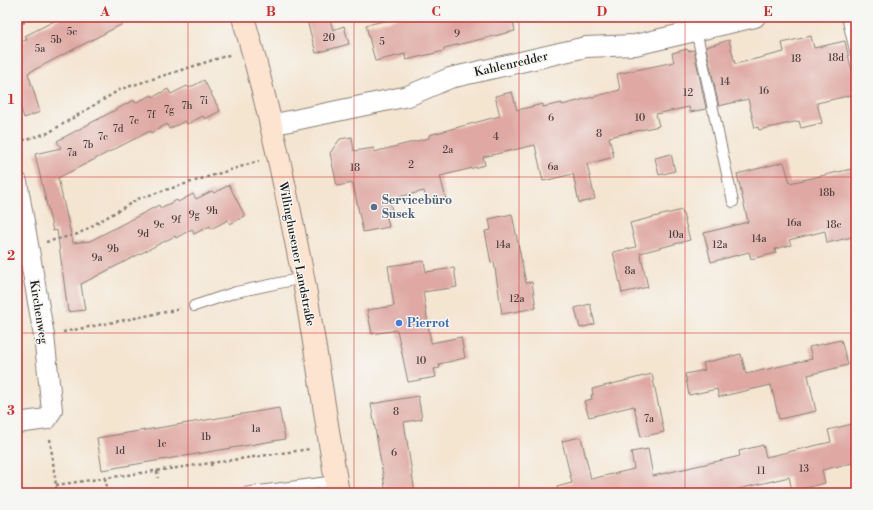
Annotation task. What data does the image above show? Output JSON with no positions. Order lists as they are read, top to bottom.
{
  "streets": {
    "street": ["Kahlenredder", "Willinghusener Landstraße", "Kirchenweg"]
  },
  "crossings": [
    ["Kahlenredder", "Willinghusener Landstraße"]
  ],
  "places": ["Servicebüro Susek", "Pierrot"],
  "house_numbers": [
    "5c",
    "9",
    "20",
    "5b",
    "5",
    "5a",
    "18d",
    "18",
    "14",
    "16",
    "12",
    "7i",
    "7h",
    "7g",
    "7f",
    "6",
    "10",
    "7e",
    "7d",
    "8",
    "7c",
    "4",
    "7b",
    "2a",
    "7a",
    "2",
    "6a",
    "18",
    "18b",
    "9h",
    "9g",
    "9f",
    "16a",
    "9e",
    "18c",
    "9d",
    "10a",
    "14a",
    "14a",
    "12a",
    "9b",
    "9a",
    "8a",
    "12a",
    "10",
    "8",
    "7a",
    "1a",
    "1b",
    "1c",
    "1d",
    "6",
    "13",
    "11"
  ],
  "grid": {
    "columns": [
      "A",
      "B",
      "C",
      "D",
      "E"
    ],
    "rows": ["1", "2", "3"]
  }
}
